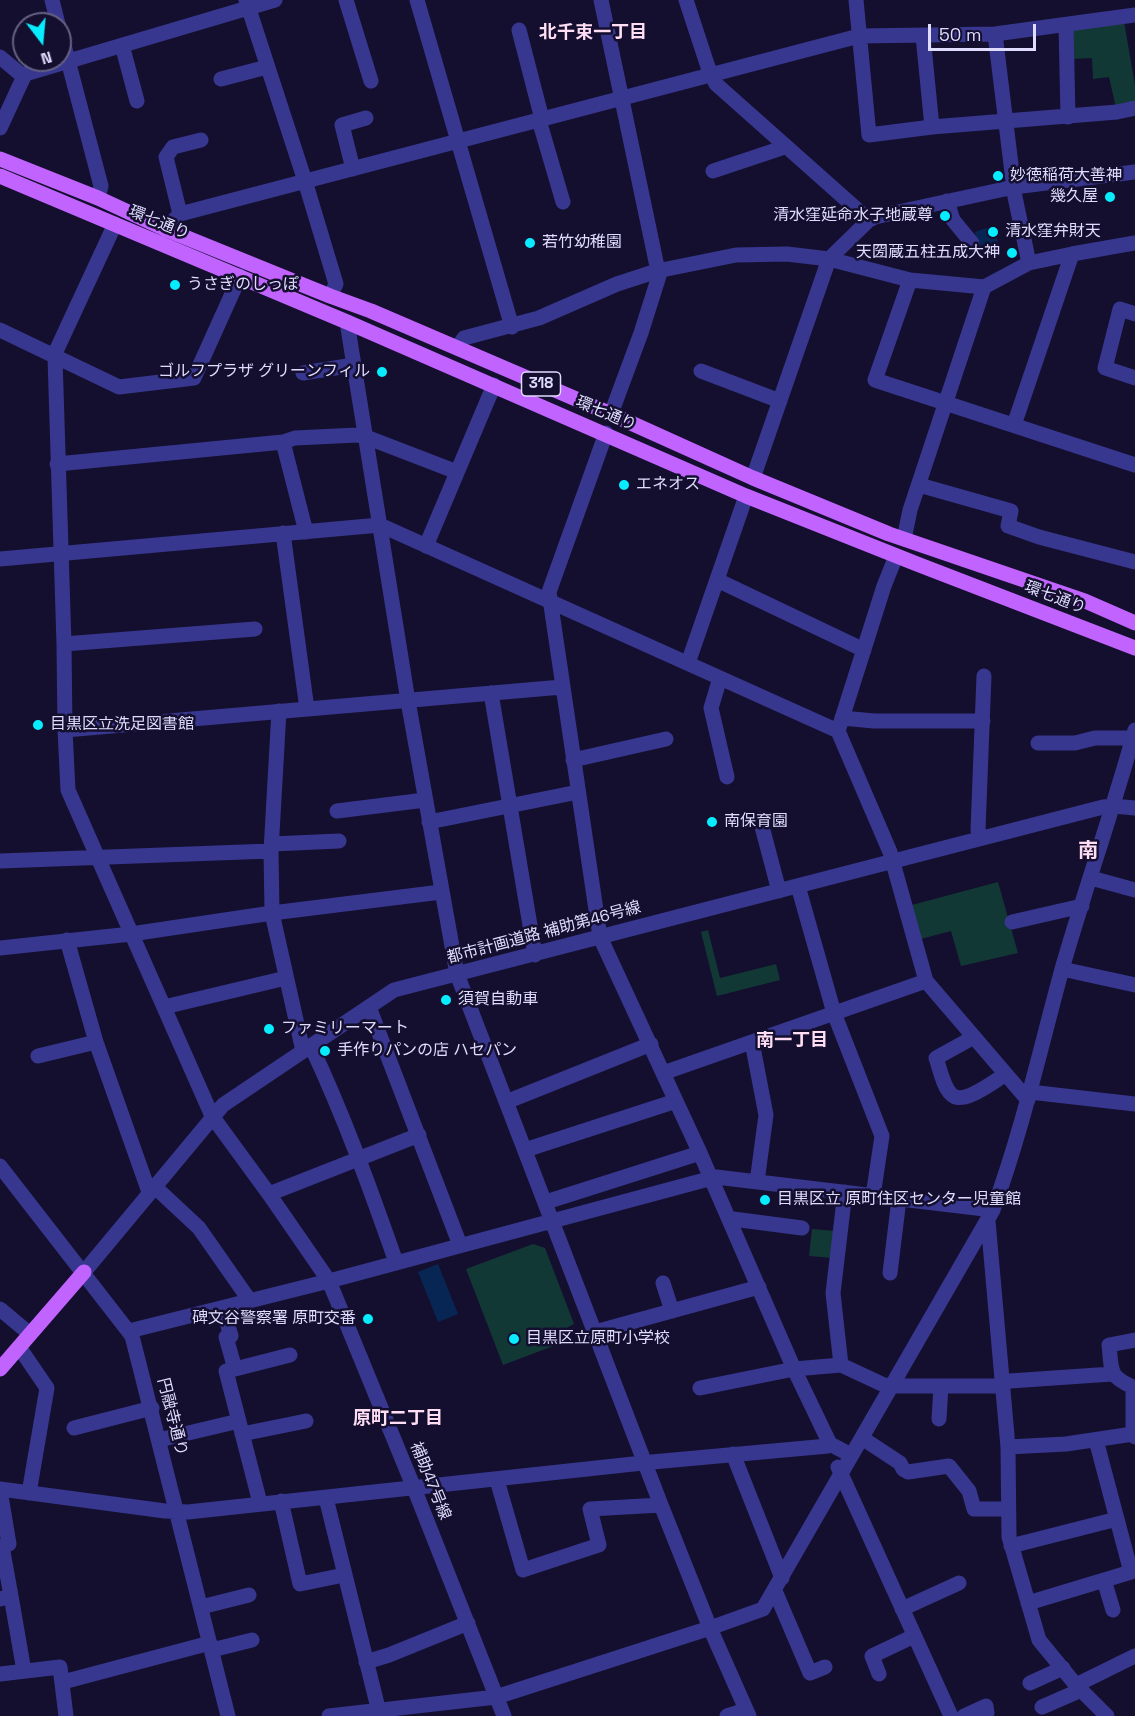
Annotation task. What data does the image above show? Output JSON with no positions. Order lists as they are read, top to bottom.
{
  "streets": {
    "main road": ["環七通り", "318"],
    "street": ["都市計画道路 補助第46号線", "円融寺通り", "補助47号線"]
  },
  "crossings": [
    ["都市計画道路 補助第46号線", "円融寺通り"],
    ["都市計画道路 補助第46号線", "補助47号線"]
  ],
  "districts": [
    "北千束一丁目",
    "南",
    "南一丁目",
    "原町二丁目"
  ],
  "places": [
    "妙徳稲荷大善神",
    "幾久屋",
    "清水窪延命水子地蔵尊",
    "清水窪弁財天",
    "若竹幼稚園",
    "天圀蔵五柱五成大神",
    "うさぎのしっぽ",
    "ゴルフプラザ グリーンフィル",
    "エネオス",
    "目黒区立洗足図書館",
    "南保育園",
    "須賀自動車",
    "ファミリーマート",
    "手作りパンの店 ハセパン",
    "目黒区立 原町住区センター児童館",
    "碑文谷警察署 原町交番",
    "目黒区立原町小学校"
  ],
  "scale_bar": "50 m",
  "north": "bottom"
}
